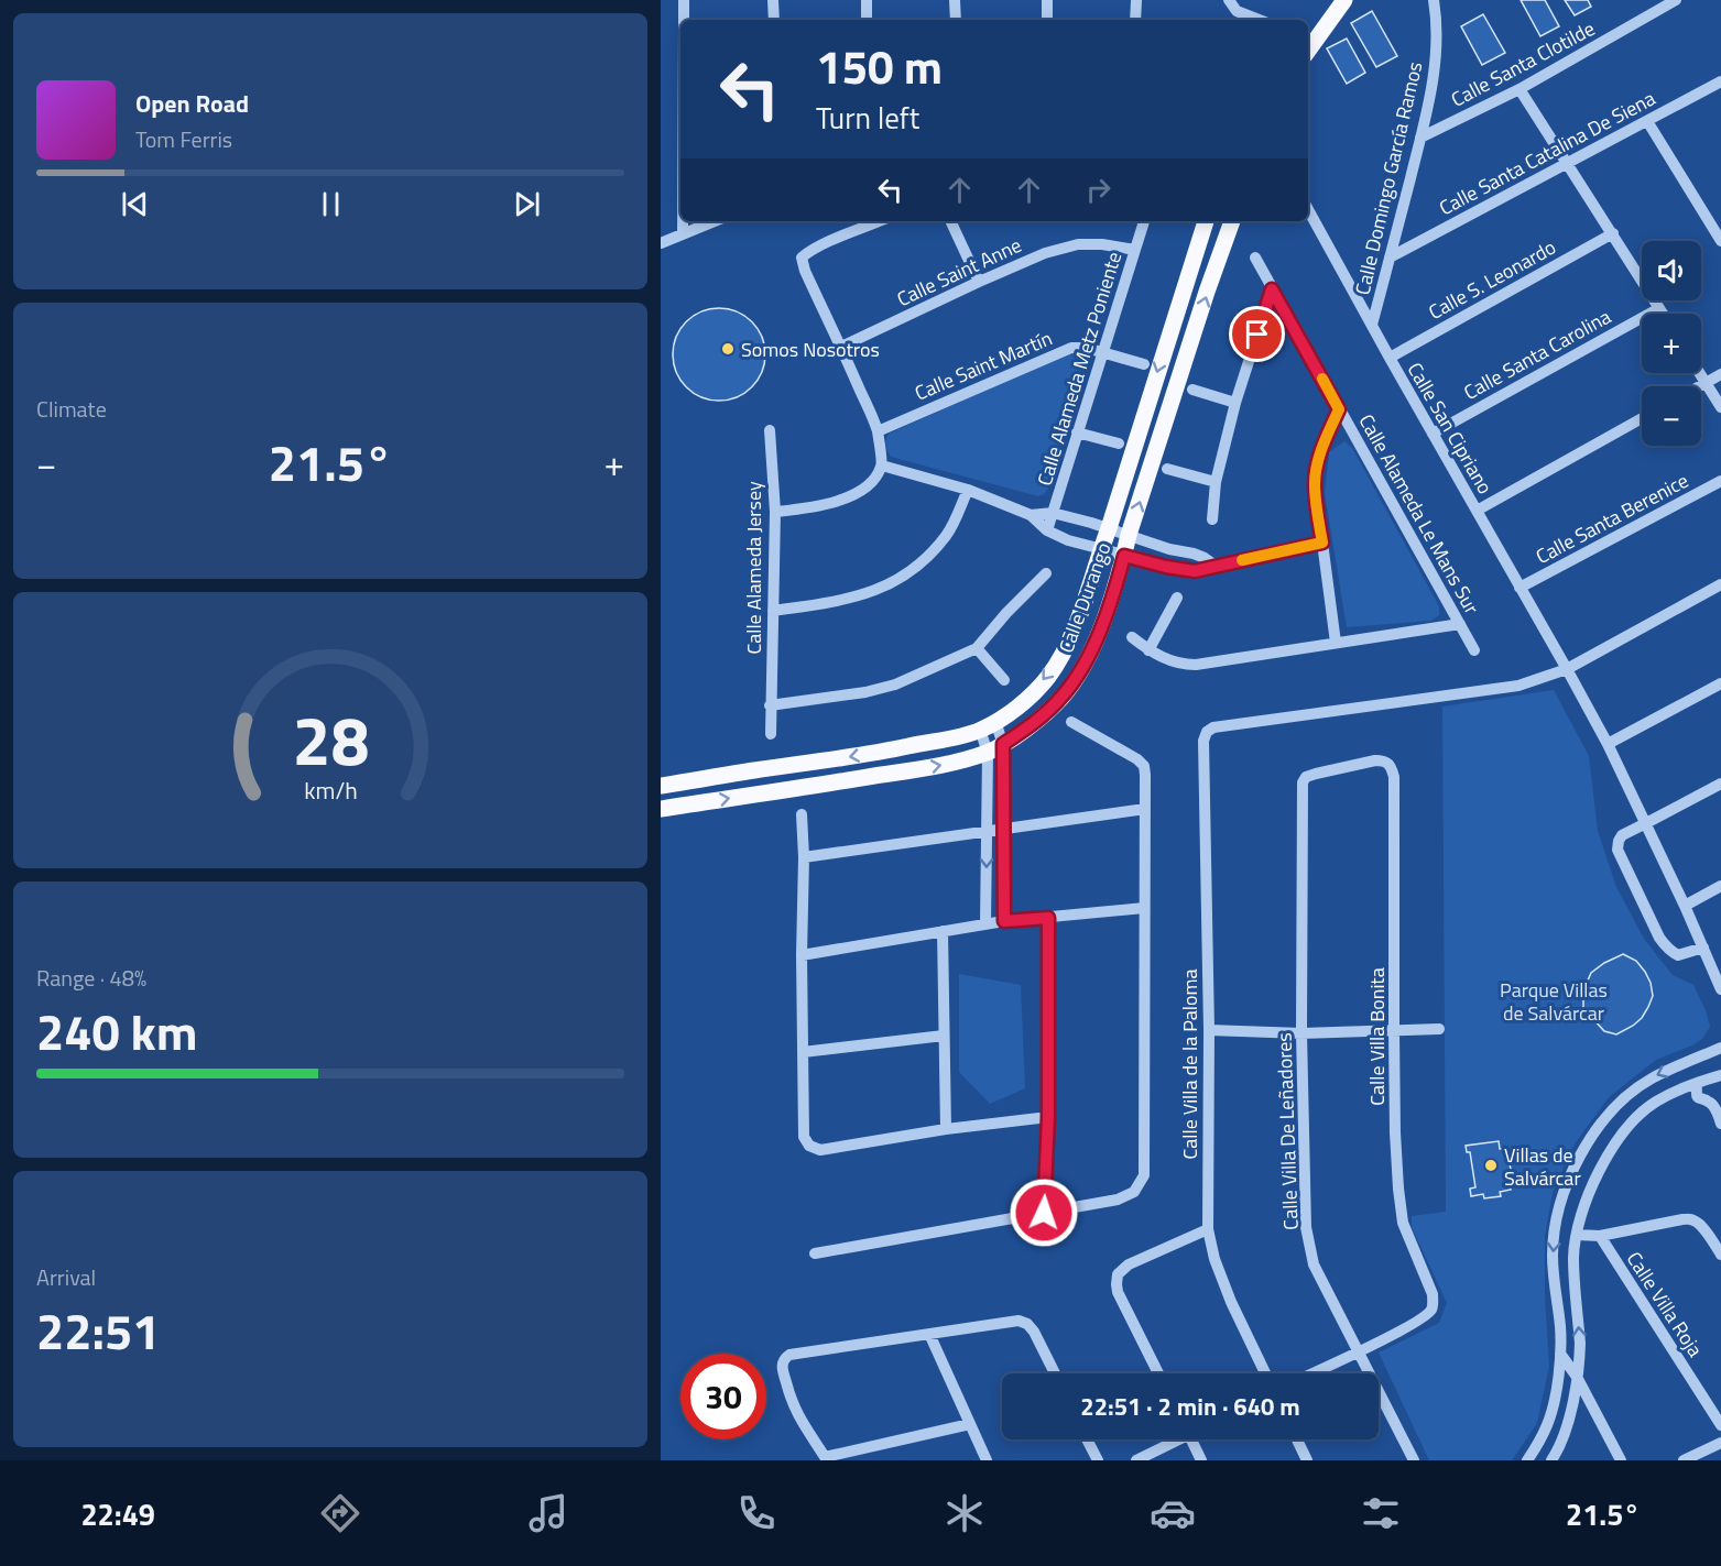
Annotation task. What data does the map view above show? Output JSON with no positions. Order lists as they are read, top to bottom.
{
  "streets": {
    "main road": ["Calle Durango"],
    "street": [
      "Calle Santa Clotilde",
      "Calle Santa Catalina De Siena",
      "Calle Domingo García Ramos",
      "Calle Saint Anne",
      "Calle S. Leonardo",
      "Calle Santa Carolina",
      "Calle Saint Martín",
      "Calle Alameda Metz Poniente",
      "Calle San Cipriano",
      "Calle Alameda Le Mans Sur",
      "Calle Santa Berenice",
      "Calle Alameda Jersey",
      "Calle Villa Bonita",
      "Calle Villa de la Paloma",
      "Calle Villa De Leñadores",
      "Calle Villa Roja"
    ]
  },
  "crossings": [
    ["Calle Santa Clotilde", "Calle Domingo García Ramos"],
    ["Calle Santa Catalina De Siena", "Calle Domingo García Ramos"],
    ["Calle Domingo García Ramos", "Calle San Cipriano"],
    ["Calle Saint Anne", "Calle Alameda Metz Poniente"],
    ["Calle S. Leonardo", "Calle San Cipriano"],
    ["Calle Santa Carolina", "Calle San Cipriano"],
    ["Calle Saint Martín", "Calle Alameda Metz Poniente"],
    ["Calle San Cipriano", "Calle Santa Berenice"],
    ["Calle San Cipriano", "Calle Villa de la Paloma"],
    ["Calle Villa Bonita", "Calle Villa De Leñadores"]
  ],
  "parks": ["Parque Villas de Salvárcar"],
  "places": ["Somos Nosotros", "Villas de Salvárcar"],
  "page": {
    "turn": ["150 m", "Turn left"],
    "song": ["Open Road", "Tom Ferris"],
    "map_buttons": ["+", "−"],
    "tile": [
      "Climate",
      ["Range · 48%", "240 km"],
      ["Arrival", "22:51"]
    ],
    "heat": ["−", "21.5°", "+"],
    "limit": "30",
    "trip": "22:51 · 2 min · 640 m",
    "tabs": ["22:49", "21.5°"],
    "gauge": ["28", "km/h"]
  }
}
